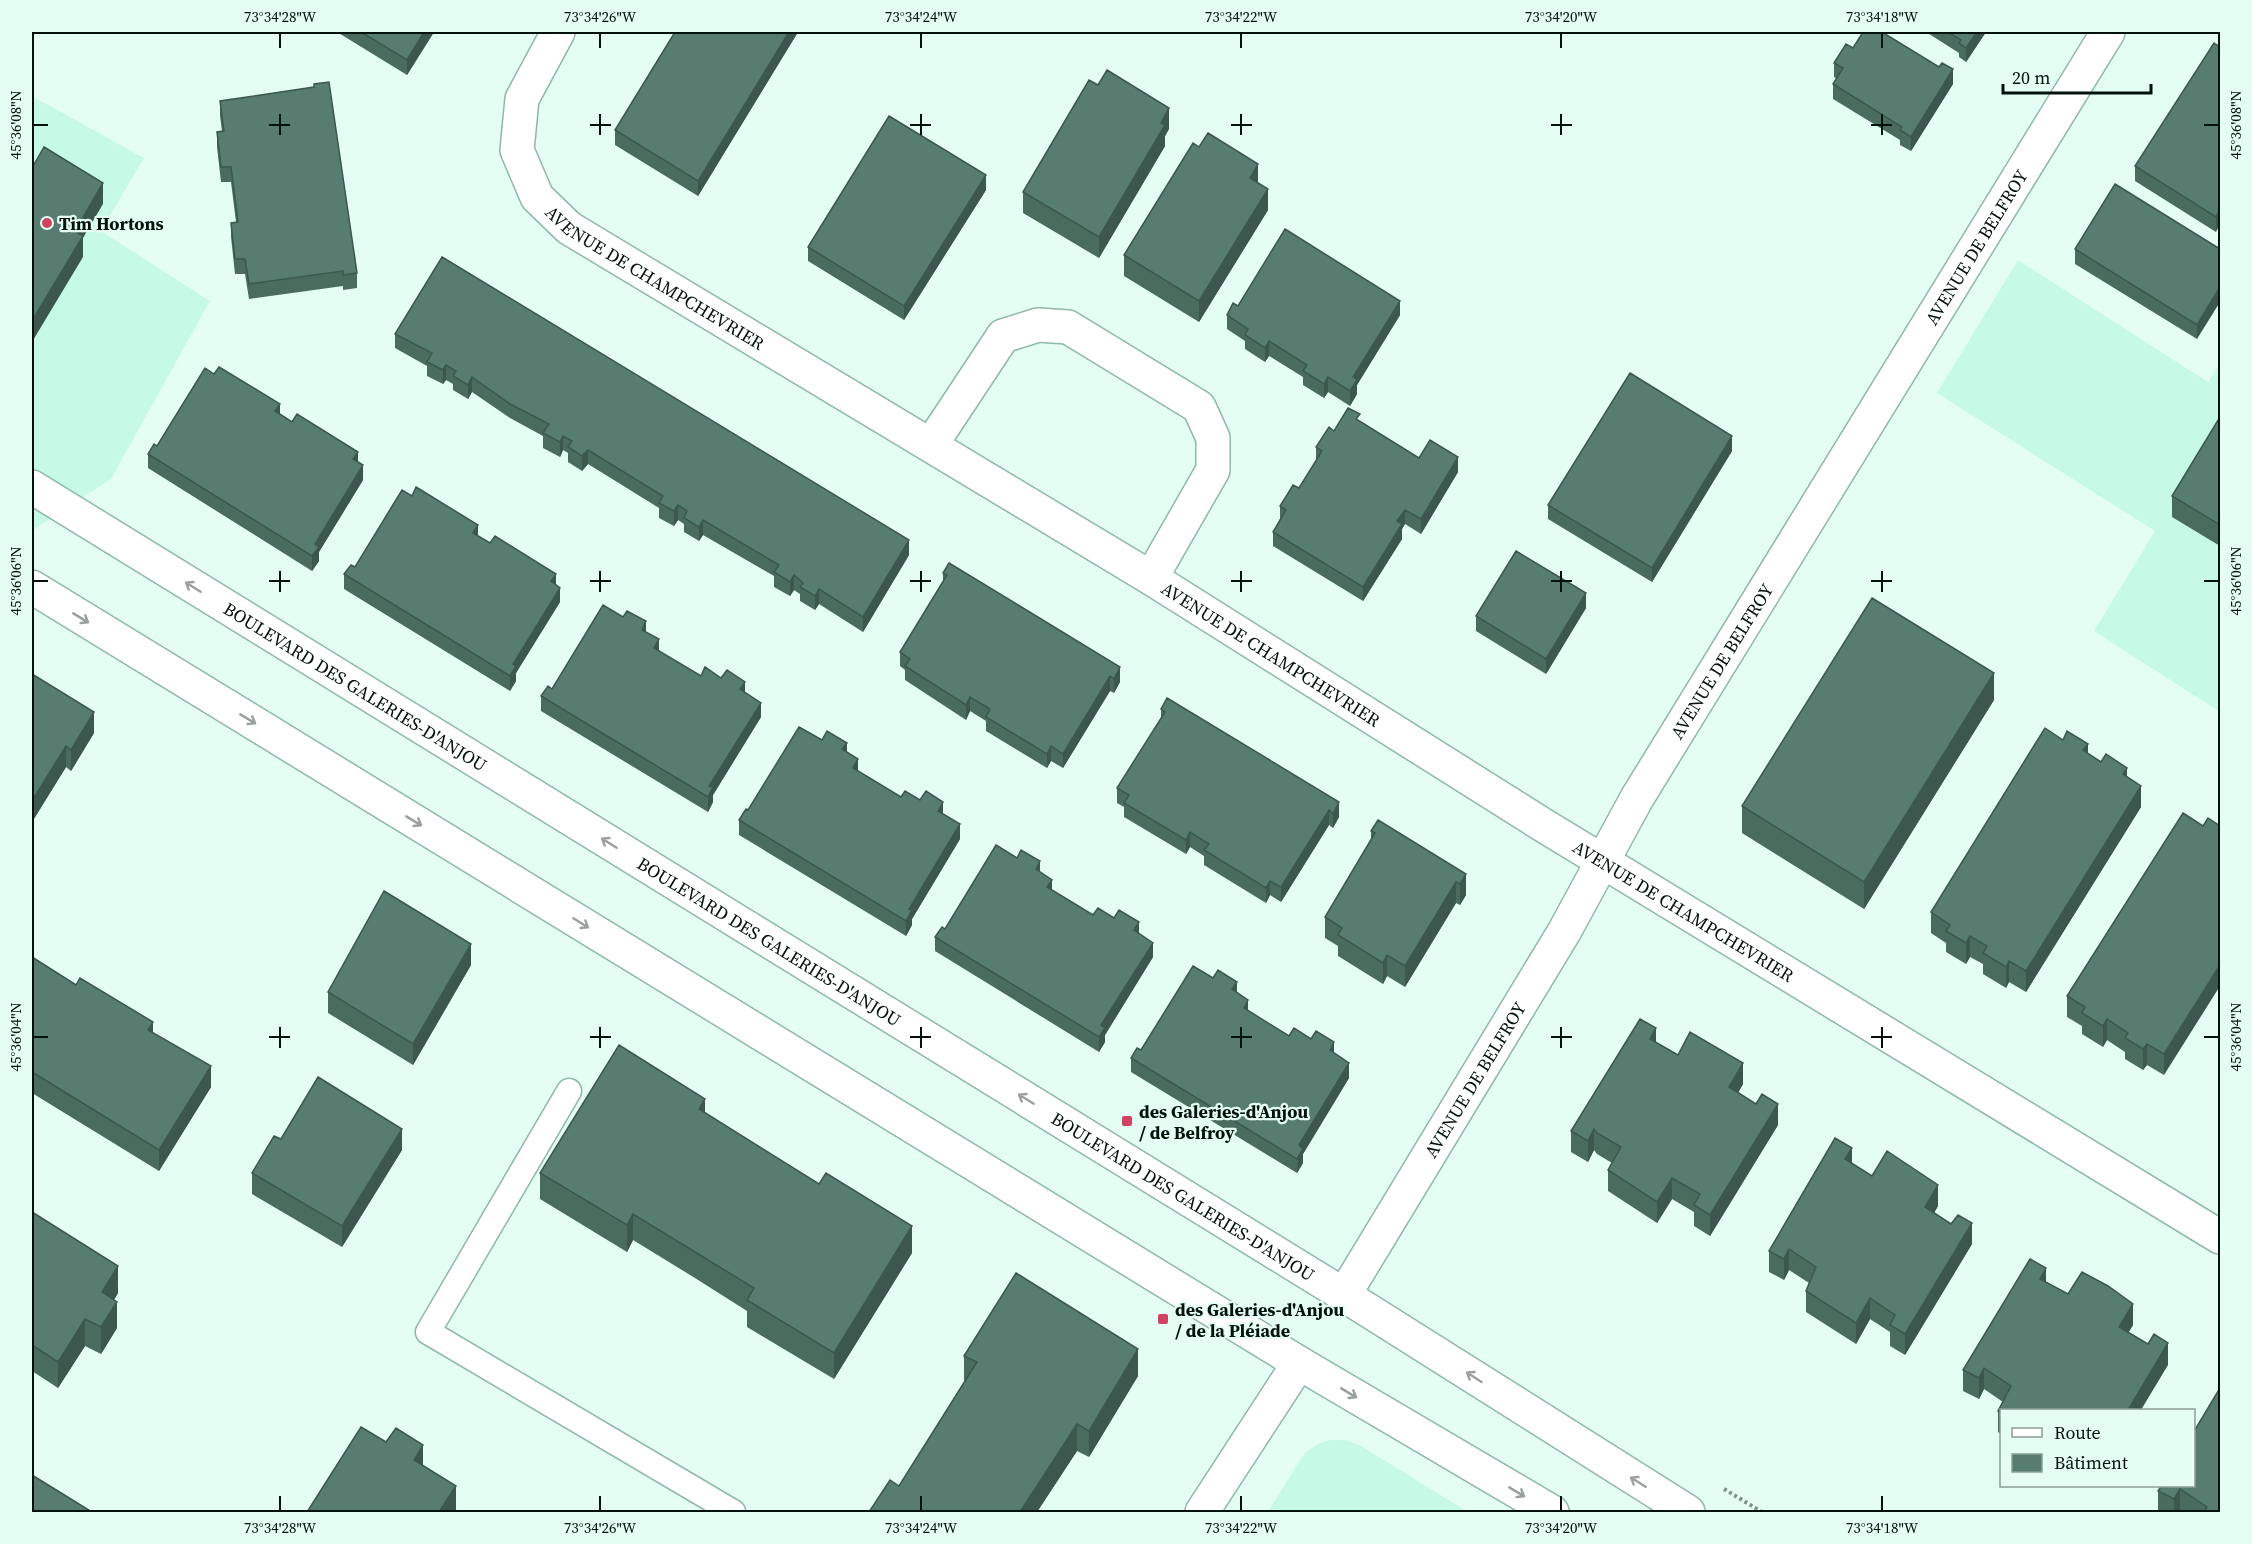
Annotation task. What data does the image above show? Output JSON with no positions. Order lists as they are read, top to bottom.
{
  "streets": {
    "street": ["AVENUE DE BELFROY", "AVENUE DE CHAMPCHEVRIER", "BOULEVARD DES GALERIES-D'ANJOU"]
  },
  "crossings": [
    ["AVENUE DE BELFROY", "AVENUE DE CHAMPCHEVRIER"],
    ["AVENUE DE BELFROY", "BOULEVARD DES GALERIES-D'ANJOU"]
  ],
  "places": {
    "other": ["Tim Hortons"],
    "transit": ["des Galeries-d'Anjou / de Belfroy", "des Galeries-d'Anjou / de la Pléiade"]
  },
  "legend": ["Route", "Bâtiment"],
  "scale_bar": "20 m",
  "coordinates": [
    "73°34'28\"W",
    "73°34'26\"W",
    "73°34'24\"W",
    "73°34'22\"W",
    "73°34'20\"W",
    "73°34'18\"W",
    "45°36'08\"N",
    "45°36'06\"N",
    "45°36'04\"N"
  ]
}
